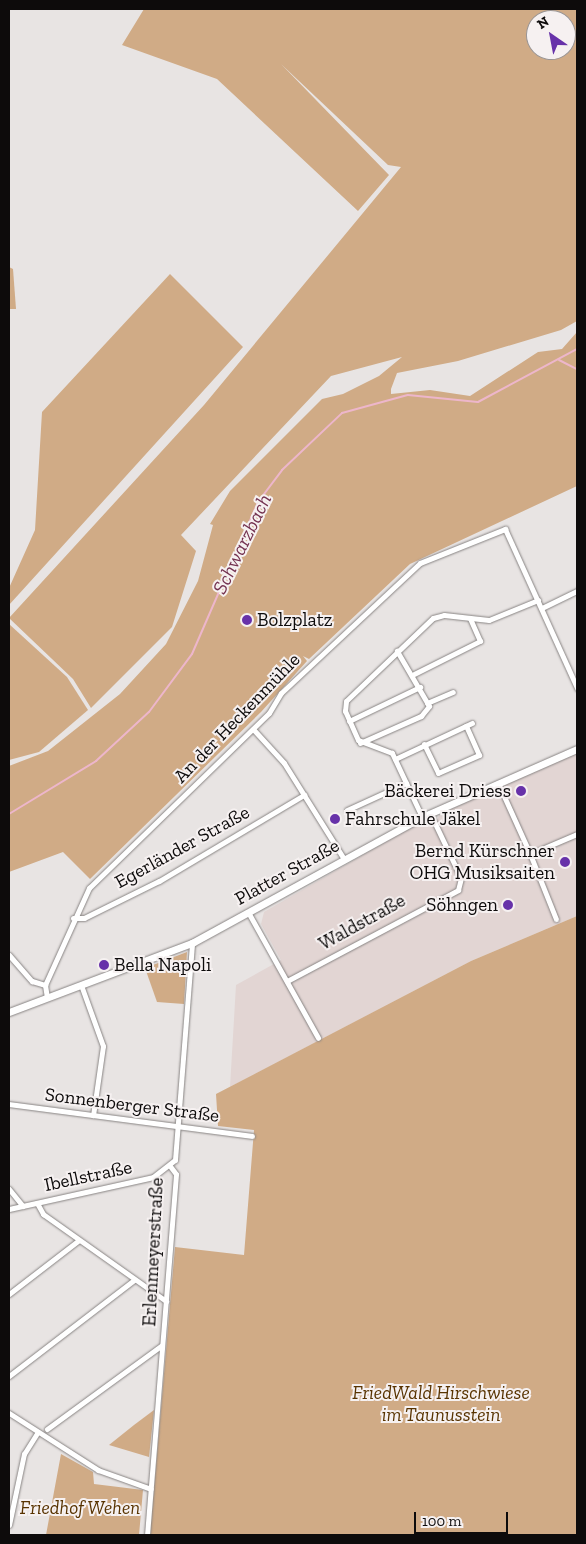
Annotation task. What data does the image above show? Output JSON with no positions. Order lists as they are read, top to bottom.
{
  "streets": {
    "main road": ["Platter Straße"],
    "street": [
      "An der Heckenmühle",
      "Egerländer Straße",
      "Waldstraße",
      "Sonnenberger Straße",
      "Ibellstraße",
      "Erlenmeyerstraße"
    ]
  },
  "crossings": [
    ["An der Heckenmühle", "Egerländer Straße"],
    ["Platter Straße", "Waldstraße"],
    ["Platter Straße", "Erlenmeyerstraße"],
    ["Sonnenberger Straße", "Erlenmeyerstraße"],
    ["Ibellstraße", "Erlenmeyerstraße"]
  ],
  "water": ["Schwarzbach"],
  "parks": ["FriedWald Hirschwiese im Taunusstein", "Friedhof Wehen"],
  "places": [
    "Bolzplatz",
    "Bäckerei Driess",
    "Fahrschule Jäkel",
    "Bernd Kürschner OHG Musiksaiten",
    "Söhngen",
    "Bella Napoli"
  ],
  "scale_bar": "100 m",
  "north": "top left"
}
